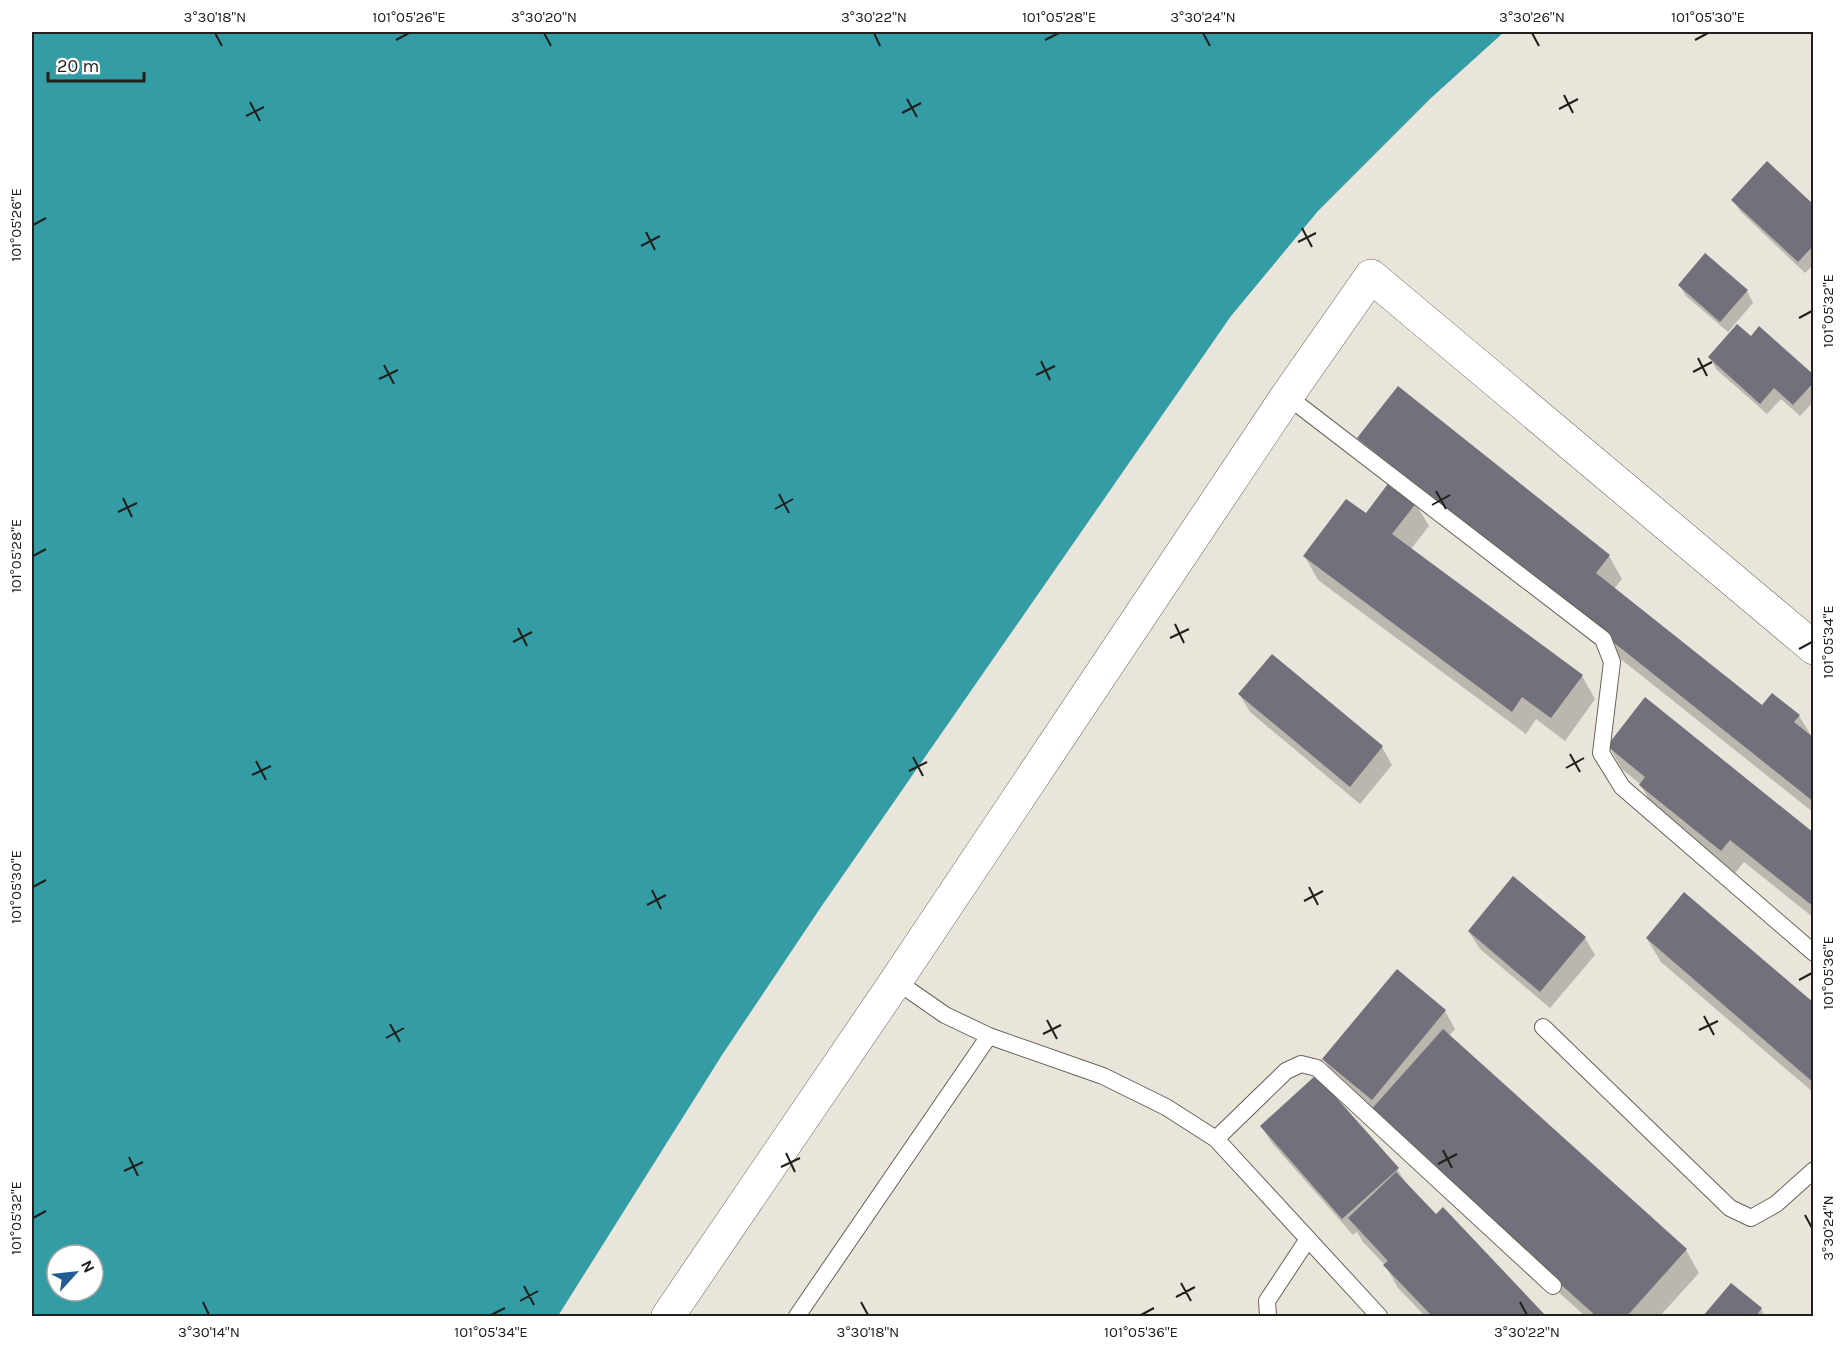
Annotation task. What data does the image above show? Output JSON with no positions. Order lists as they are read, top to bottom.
{
  "scale_bar": "20 m",
  "north": "top right",
  "coordinates": [
    "3°30'18\"N",
    "101°05'26\"E",
    "3°30'20\"N",
    "3°30'22\"N",
    "101°05'28\"E",
    "3°30'24\"N",
    "3°30'26\"N",
    "101°05'30\"E",
    "101°05'32\"E",
    "101°05'34\"E",
    "101°05'36\"E",
    "3°30'14\"N"
  ]
}
